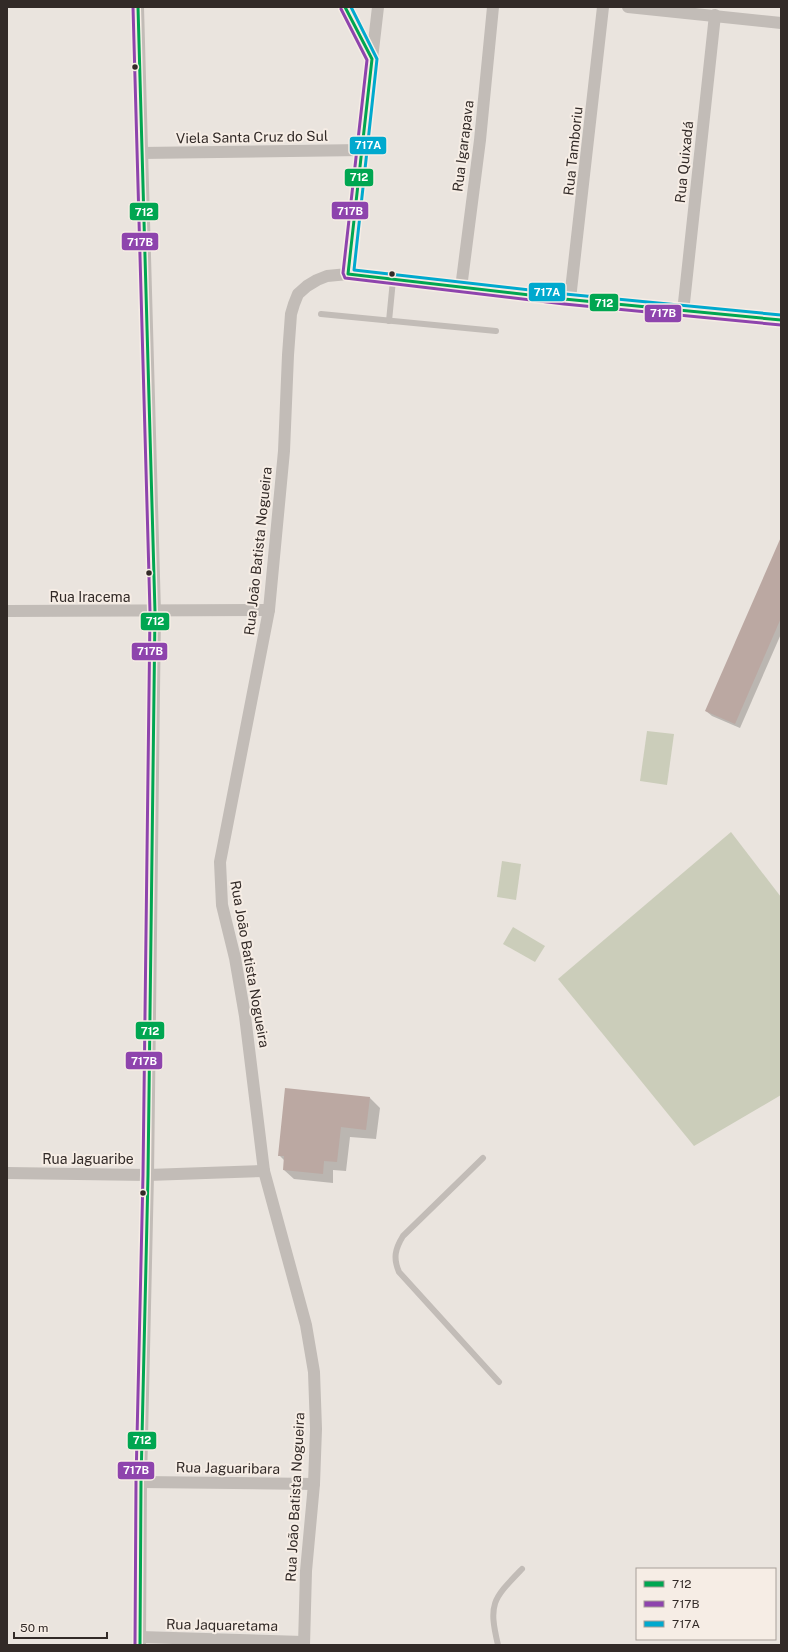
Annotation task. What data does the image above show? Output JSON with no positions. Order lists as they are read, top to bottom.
{
  "streets": {
    "street": [
      "Viela Santa Cruz do Sul",
      "Rua Igarapava",
      "Rua Tamboriu",
      "Rua Quixadá",
      "Rua João Batista Nogueira",
      "Rua Iracema",
      "Rua Jaguaribe",
      "Rua Jaguaribara",
      "Rua Jaquaretama"
    ]
  },
  "crossings": [
    ["Rua Igarapava", "Rua João Batista Nogueira"],
    ["Rua Tamboriu", "Rua João Batista Nogueira"],
    ["Rua Quixadá", "Rua João Batista Nogueira"],
    ["Rua João Batista Nogueira", "Rua Iracema"],
    ["Rua João Batista Nogueira", "Rua Jaguaribe"],
    ["Rua João Batista Nogueira", "Rua Jaguaribara"],
    ["Rua João Batista Nogueira", "Rua Jaquaretama"]
  ],
  "lines": ["transit line 712", "transit line 717B", "transit line 717A"],
  "legend": ["712", "717B", "717A"],
  "scale_bar": "50 m"
}
